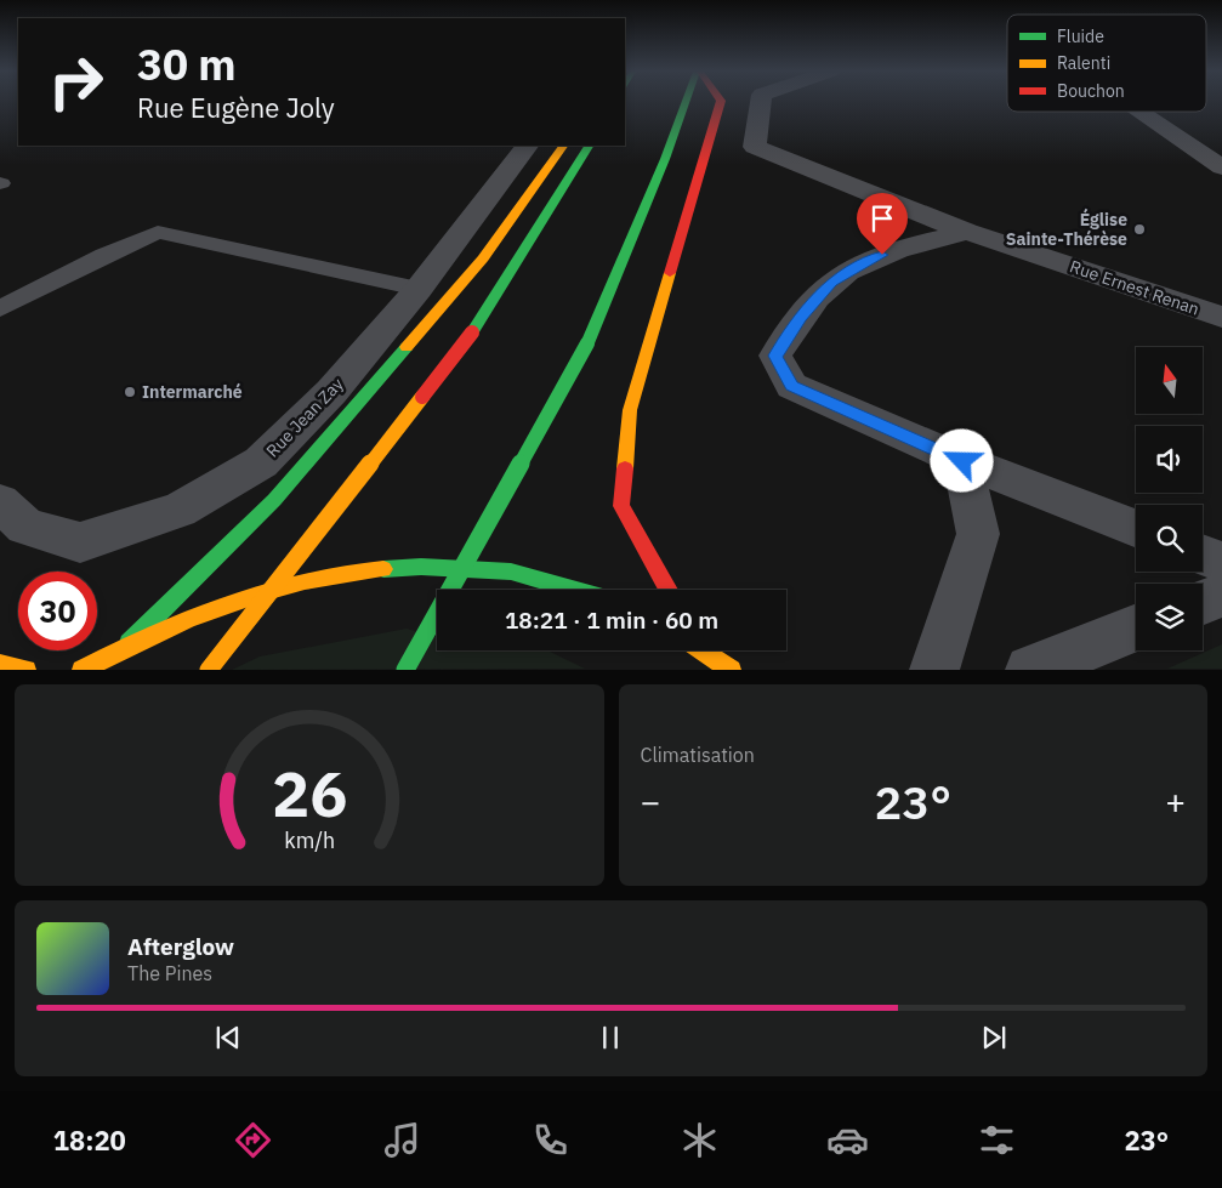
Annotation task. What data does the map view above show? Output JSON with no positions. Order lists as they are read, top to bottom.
{
  "streets": {
    "street": ["Rue Ernest Renan", "Rue Jean Zay"]
  },
  "places": ["Église Sainte-Thérèse", "Intermarché"],
  "legend": ["Fluide", "Ralenti", "Bouchon"],
  "north": "top",
  "page": {
    "turn": ["30 m", "Rue Eugène Joly"],
    "limit": "30",
    "trip": "18:21 · 1 min · 60 m",
    "tile": "Climatisation",
    "heat": ["−", "23°", "+"],
    "song": ["Afterglow", "The Pines"],
    "tabs": ["18:20", "23°"],
    "gauge": ["26", "km/h"]
  }
}
